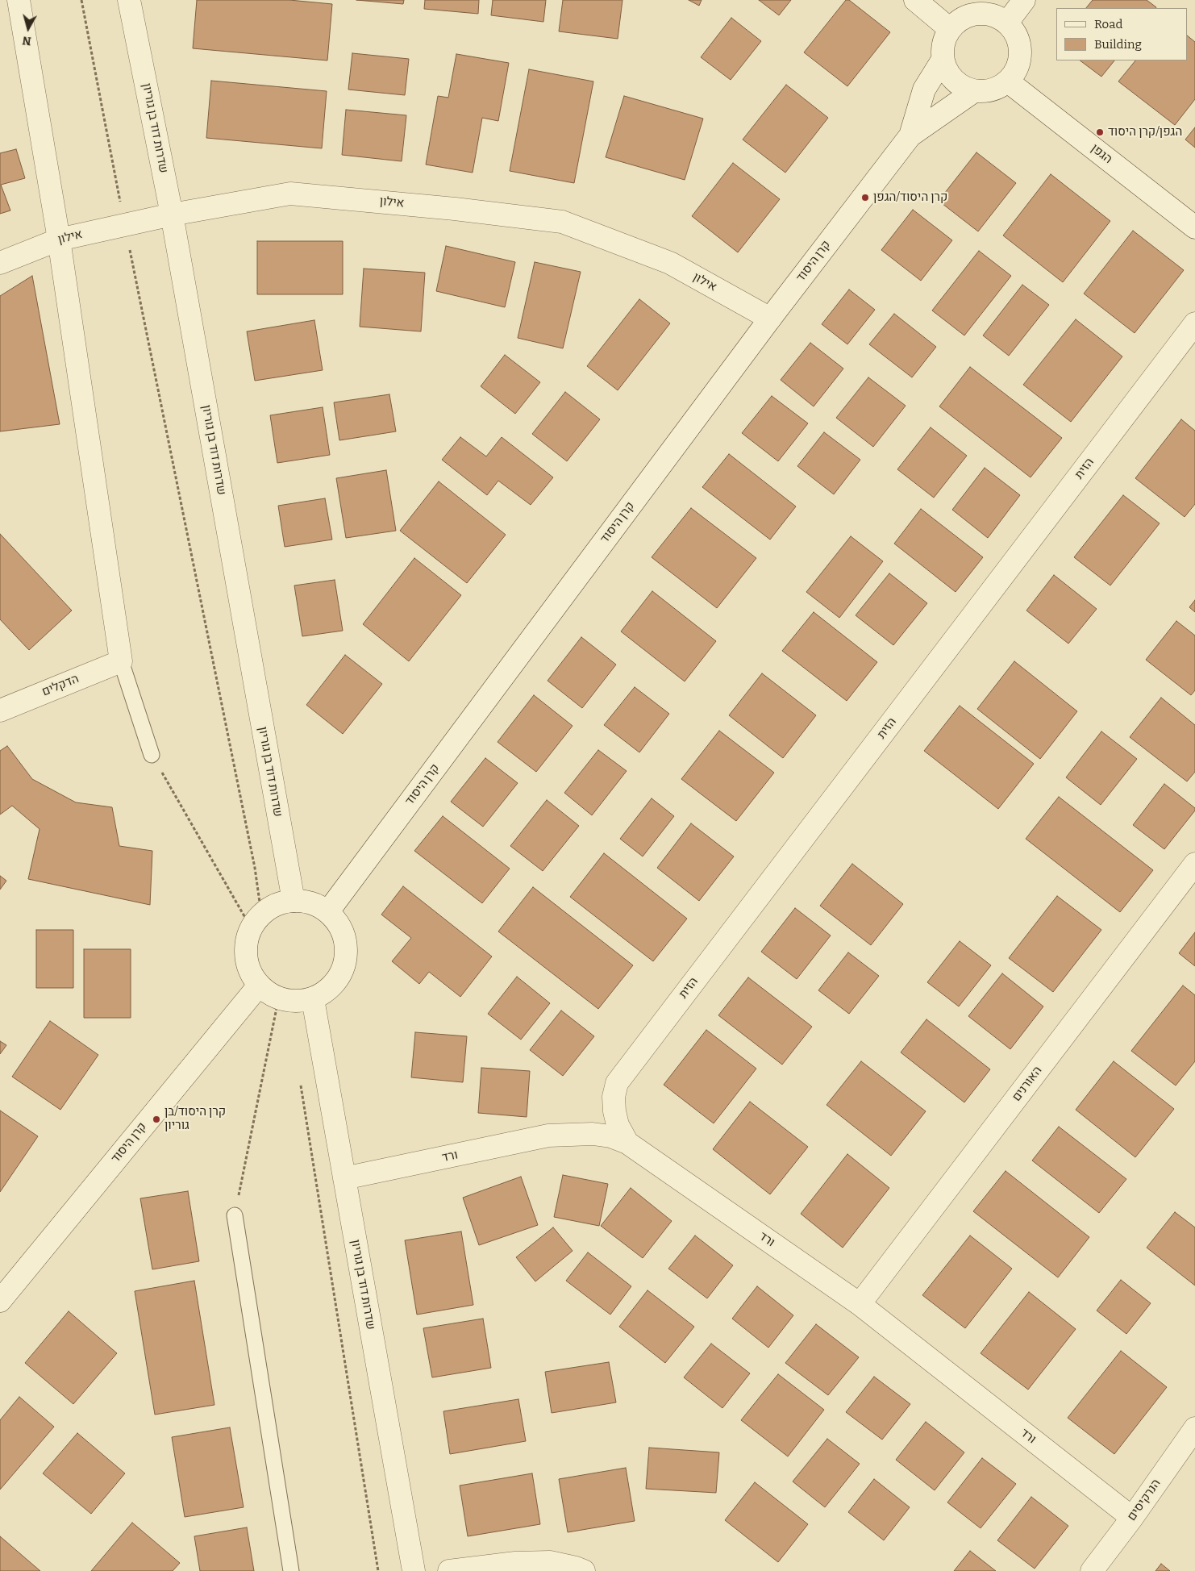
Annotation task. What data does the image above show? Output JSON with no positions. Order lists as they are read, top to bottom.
{
  "streets": {
    "street": [
      "שדרות דוד בן גוריון",
      "הגפן",
      "אילון",
      "קרן היסוד",
      "הזית",
      "הדקלים",
      "האורנים",
      "ורד",
      "הנרקיסים"
    ]
  },
  "crossings": [
    ["שדרות דוד בן גוריון", "אילון"],
    ["שדרות דוד בן גוריון", "קרן היסוד"],
    ["שדרות דוד בן גוריון", "ורד"],
    ["הגפן", "קרן היסוד"],
    ["אילון", "קרן היסוד"],
    ["הזית", "ורד"],
    ["האורנים", "ורד"],
    ["ורד", "הנרקיסים"]
  ],
  "places": ["הגפן/קרן היסוד", "קרן היסוד/הגפן", "קרן היסוד/בן גוריון"],
  "legend": ["Road", "Building"],
  "north": "bottom"
}
